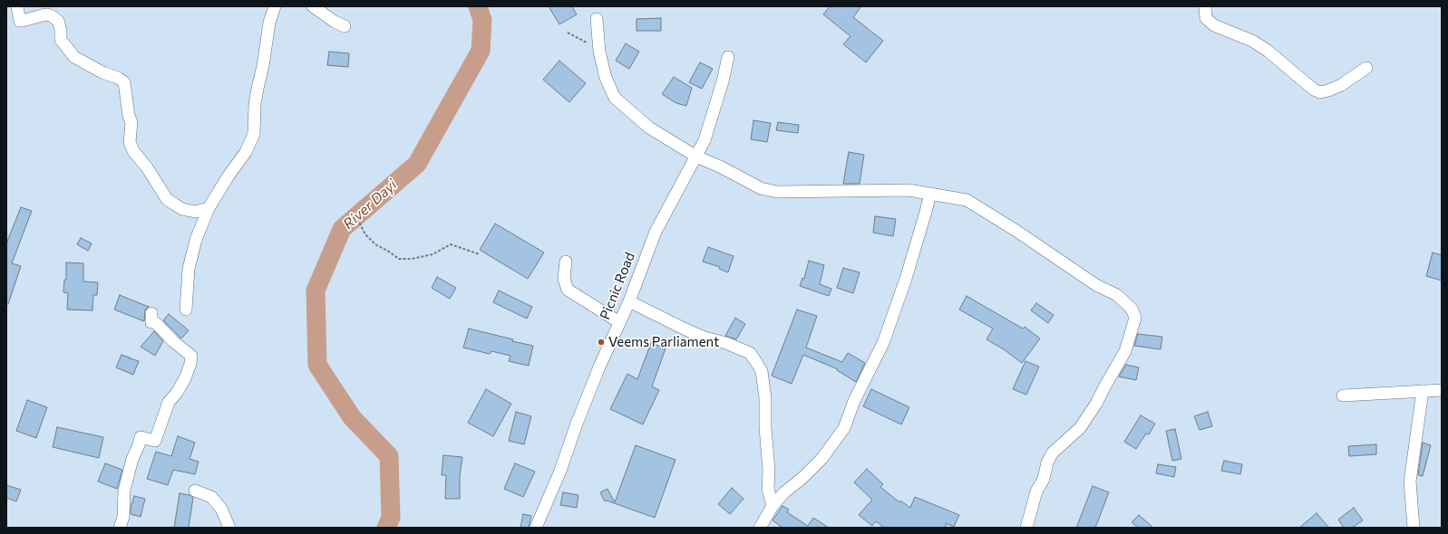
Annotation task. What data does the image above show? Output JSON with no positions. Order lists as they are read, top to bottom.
{
  "streets": {
    "street": ["Picnic Road"]
  },
  "water": ["River Dayi"],
  "places": ["Veems Parliament"]
}
